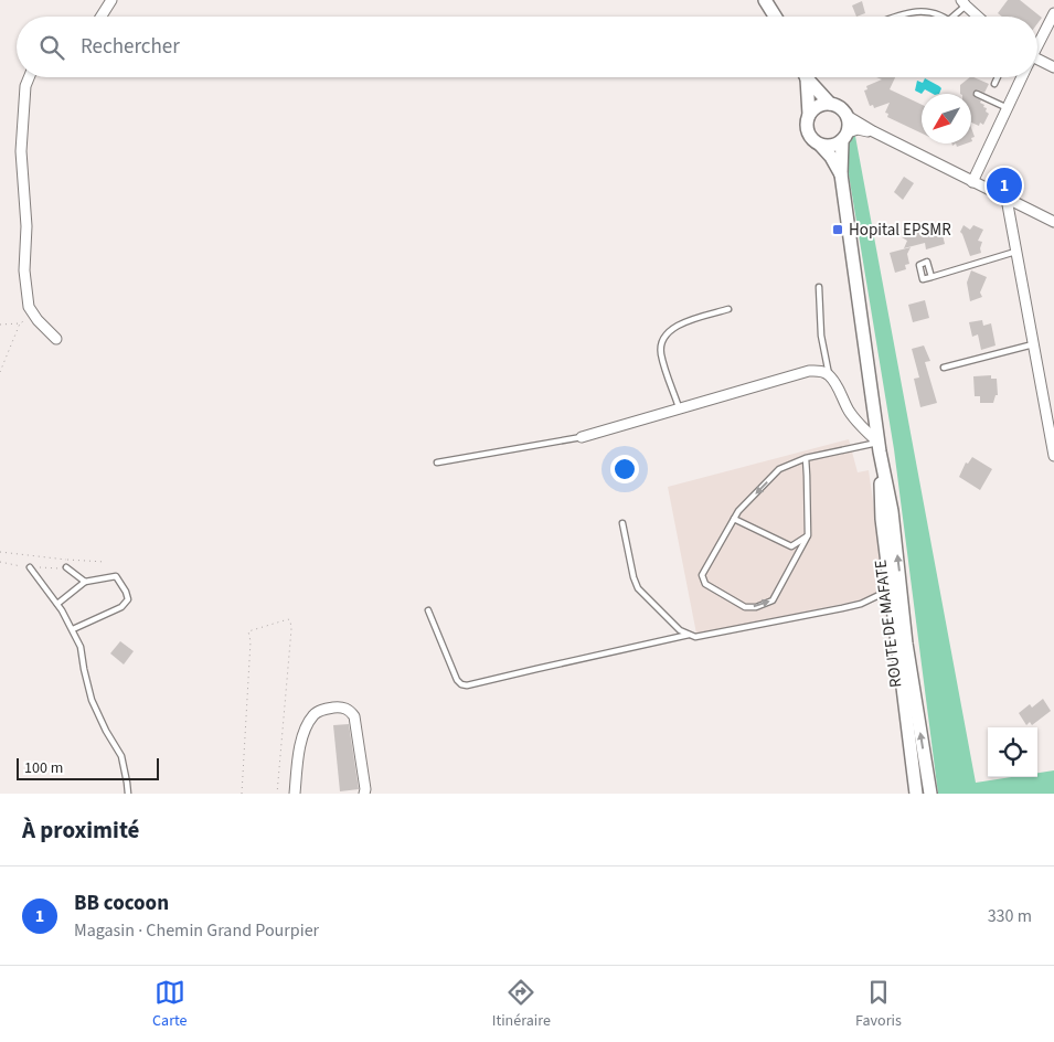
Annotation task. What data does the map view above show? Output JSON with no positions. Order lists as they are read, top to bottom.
{
  "streets": {
    "main road": ["ROUTE DE MAFATE"]
  },
  "places": {
    "transit": ["Hopital EPSMR"]
  },
  "scale_bar": "100 m",
  "north": "bottom left",
  "page": {
    "search": "Rechercher",
    "pins": "1",
    "scale": "100 m",
    "heading": "À proximité",
    "list": [
      {
        "mark": "1",
        "name": "BB cocoon",
        "note": "Magasin · Chemin Grand Pourpier",
        "value": "330 m"
      }
    ],
    "nav": ["Carte", "Itinéraire", "Favoris"]
  }
}
